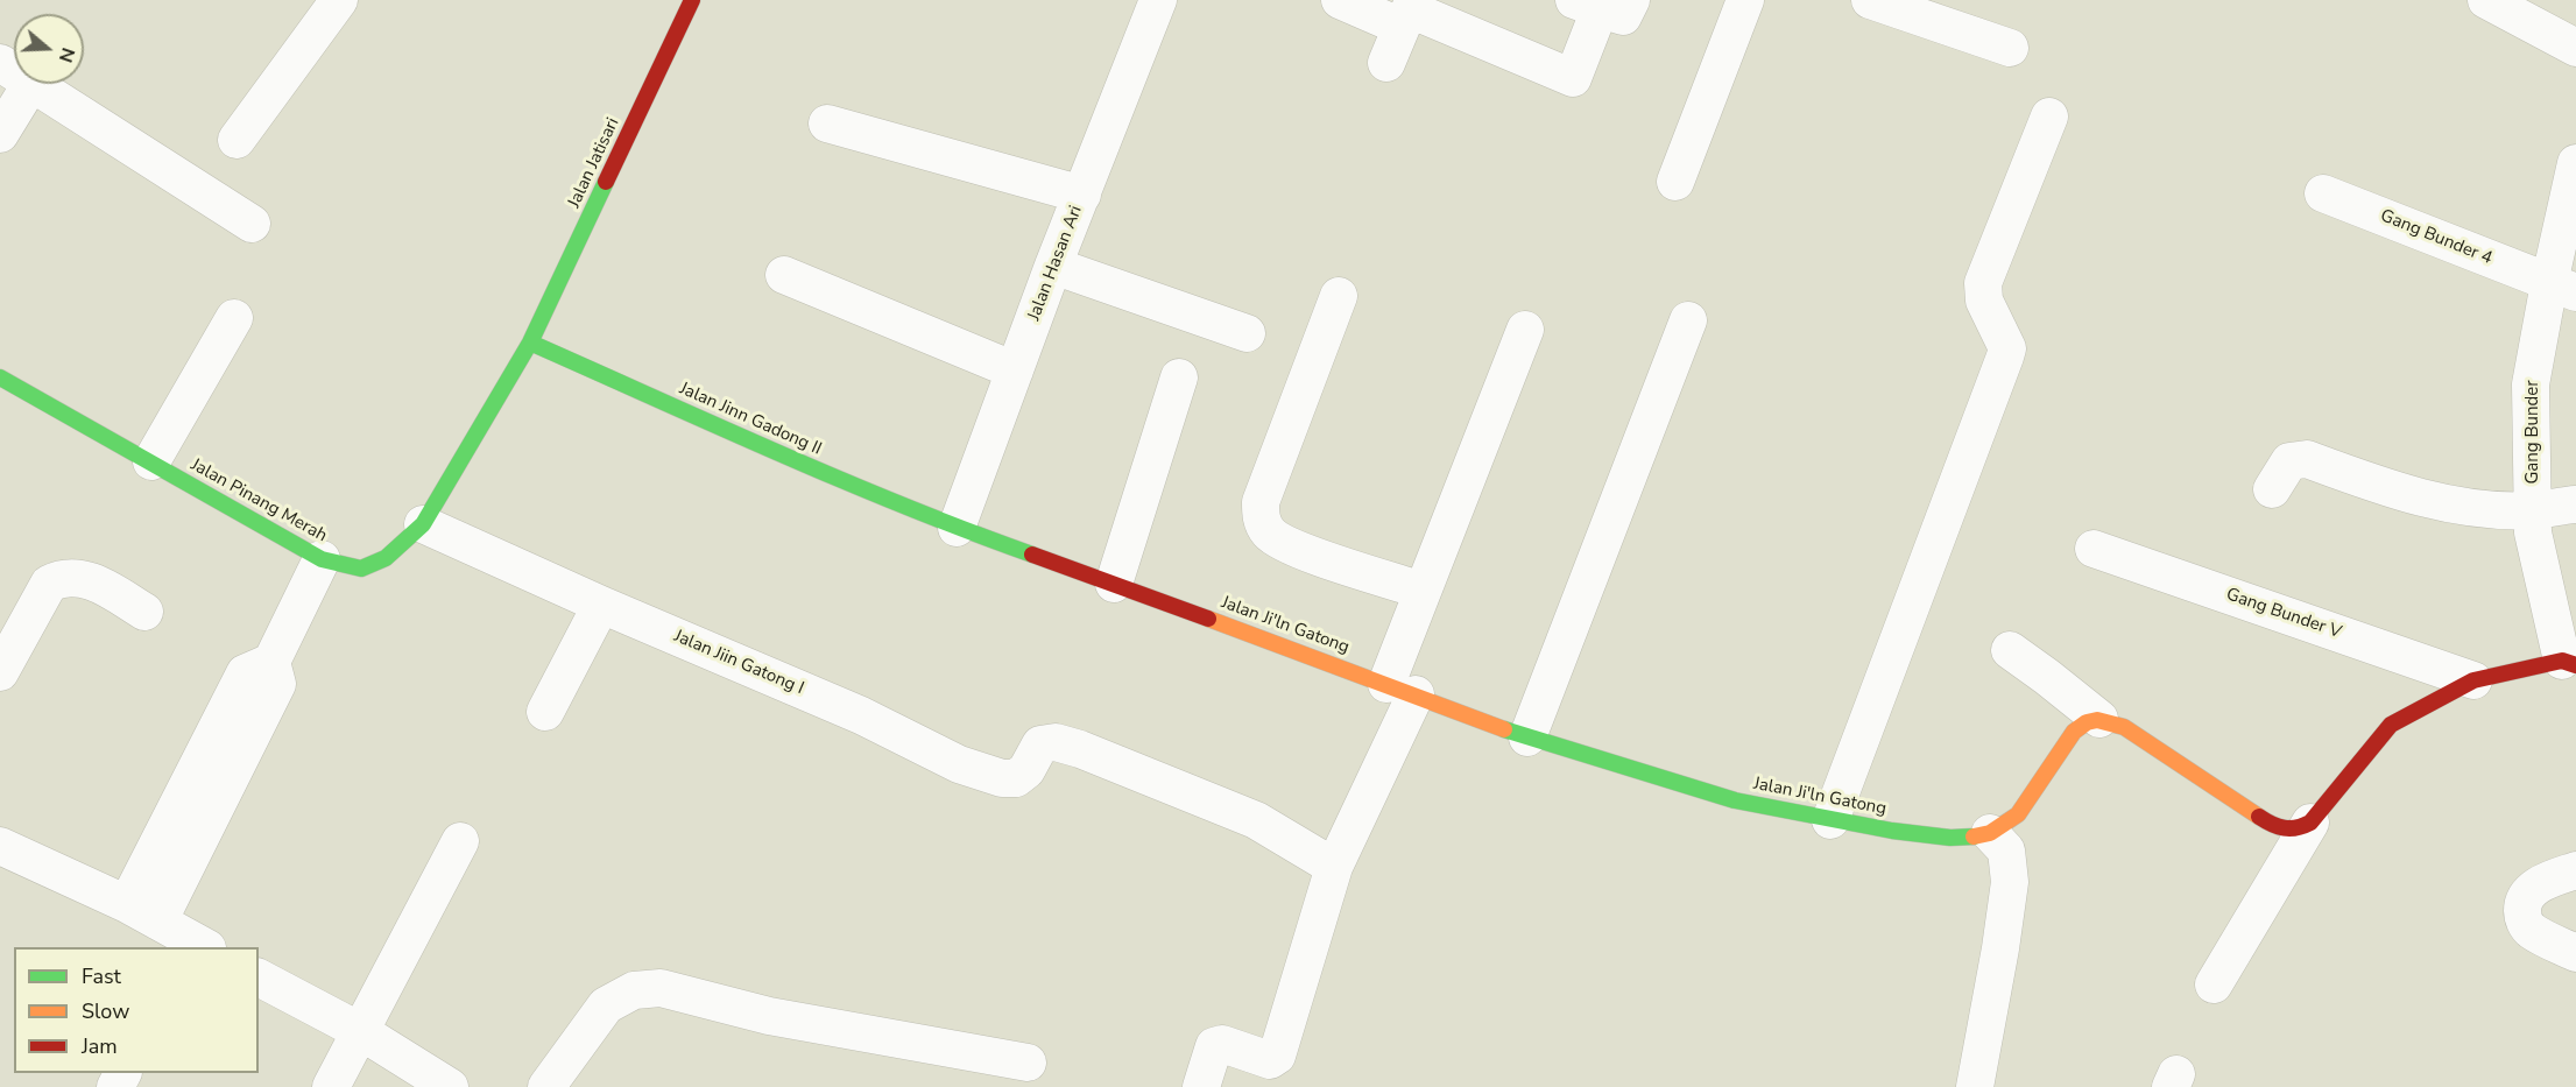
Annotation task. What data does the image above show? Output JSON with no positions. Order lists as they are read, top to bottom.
{
  "streets": {
    "street": [
      "Jalan Jatisari",
      "Gang Bunder 4",
      "Jalan Hasan Ari",
      "Jalan Jinn Gadong II",
      "Gang Bunder",
      "Jalan Pinang Merah",
      "Gang Bunder V",
      "Jalan Ji'ln Gatong",
      "Jalan Jiin Gatong I"
    ]
  },
  "crossings": [
    ["Jalan Jatisari", "Jalan Jinn Gadong II"],
    ["Jalan Jatisari", "Jalan Pinang Merah"],
    ["Gang Bunder 4", "Gang Bunder"],
    ["Jalan Hasan Ari", "Jalan Jinn Gadong II"],
    ["Jalan Hasan Ari", "Jalan Ji'ln Gatong"],
    ["Jalan Jinn Gadong II", "Jalan Pinang Merah"],
    ["Jalan Jinn Gadong II", "Jalan Ji'ln Gatong"],
    ["Jalan Pinang Merah", "Jalan Jiin Gatong I"]
  ],
  "legend": ["Fast", "Slow", "Jam"],
  "north": "right"
}
